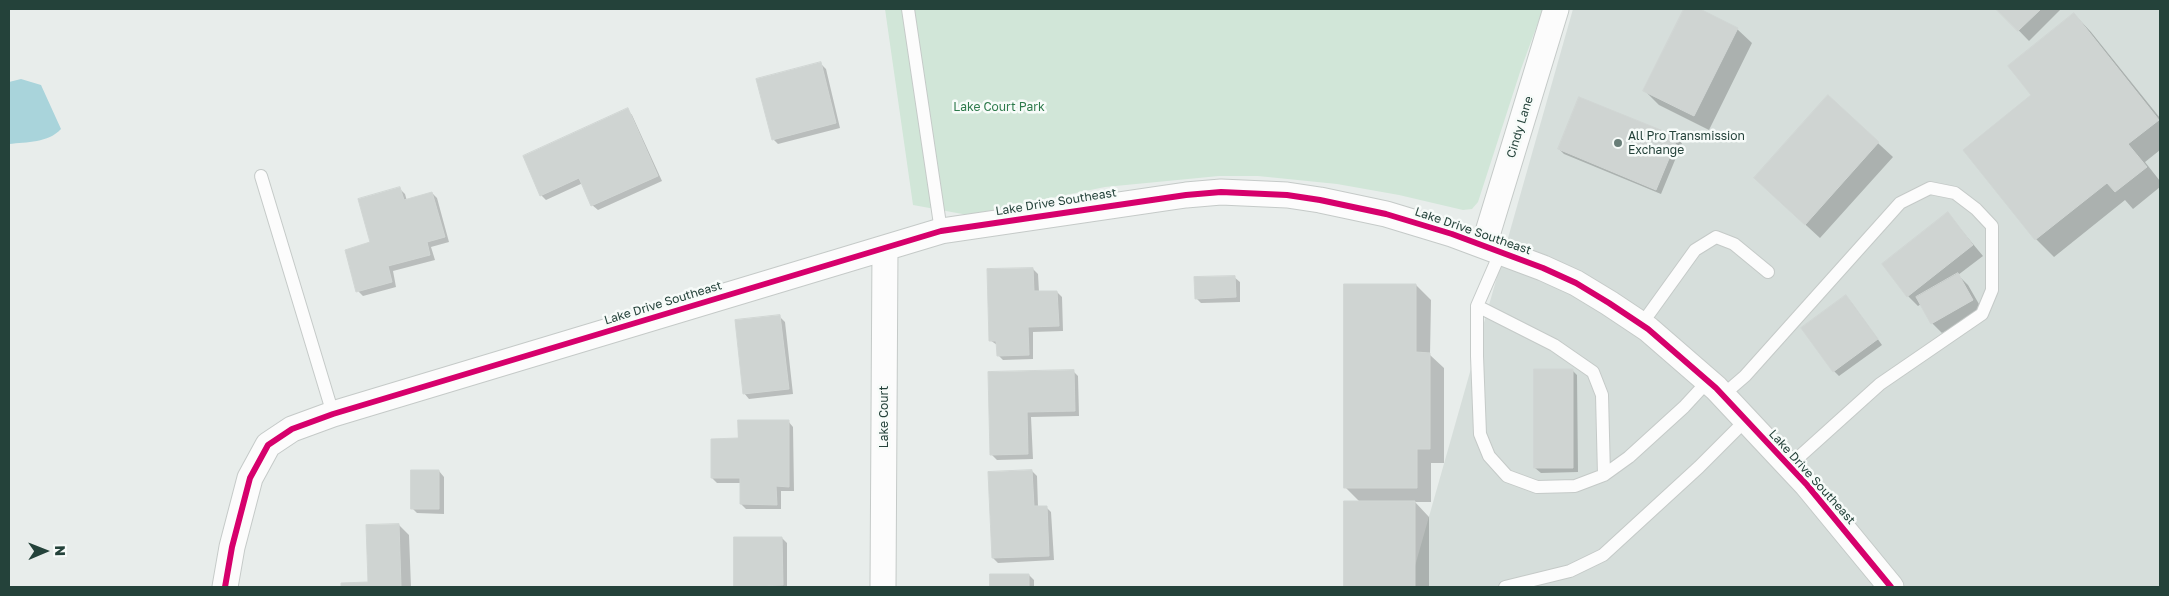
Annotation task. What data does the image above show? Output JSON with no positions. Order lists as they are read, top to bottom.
{
  "streets": {
    "street": ["Cindy Lane", "Lake Drive Southeast", "Lake Court"]
  },
  "crossings": [
    ["Cindy Lane", "Lake Drive Southeast"],
    ["Lake Drive Southeast", "Lake Court"]
  ],
  "parks": ["Lake Court Park"],
  "places": ["All Pro Transmission Exchange"],
  "north": "right"
}
